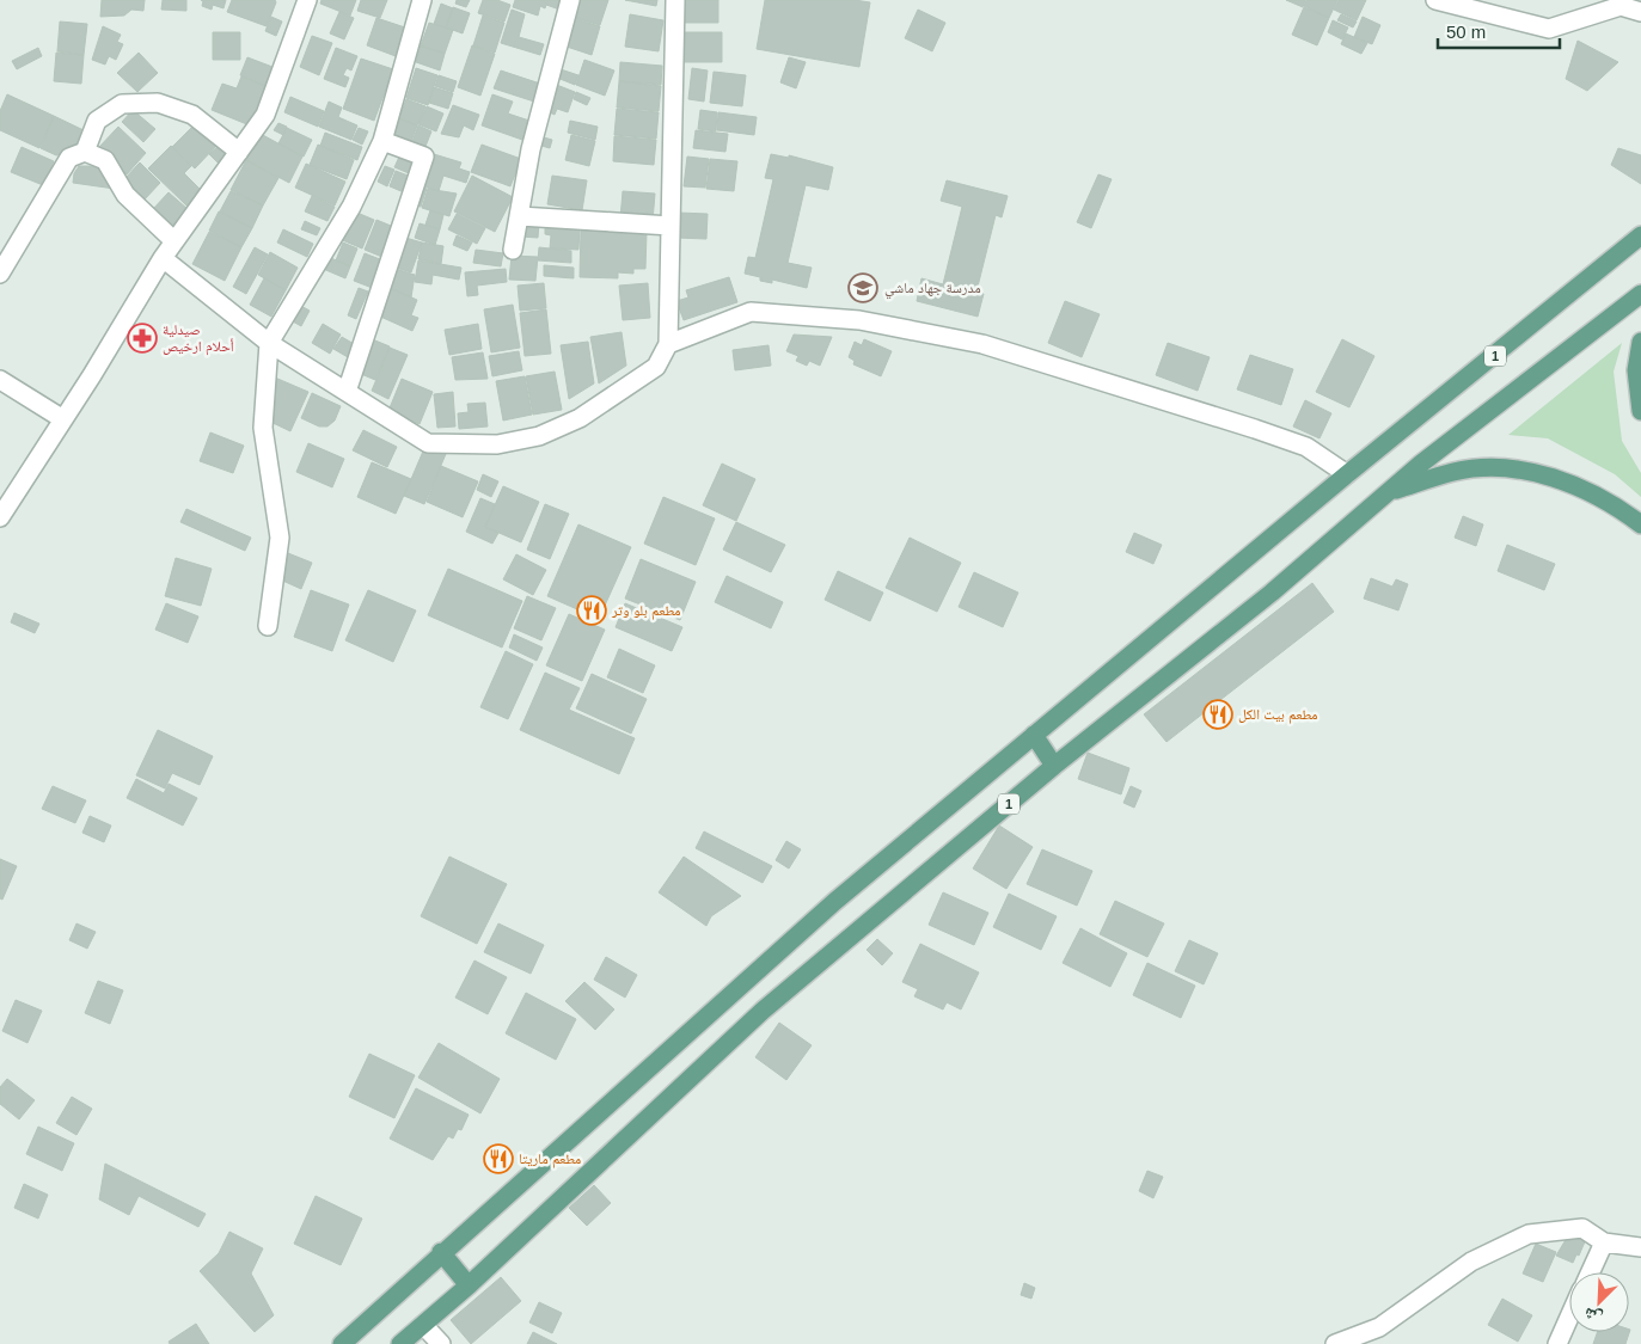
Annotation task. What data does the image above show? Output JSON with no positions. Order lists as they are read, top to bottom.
{
  "streets": {
    "main road": ["1"]
  },
  "places": {
    "school or university": ["مدرسة جهاد ماشي"],
    "pharmacy": ["صيدلية أحلام ارخيص"],
    "restaurant": ["مطعم بلو وتر", "مطعم بيت الكل", "مطعم ماريتا"]
  },
  "scale_bar": "50 m",
  "north": "bottom left"
}
